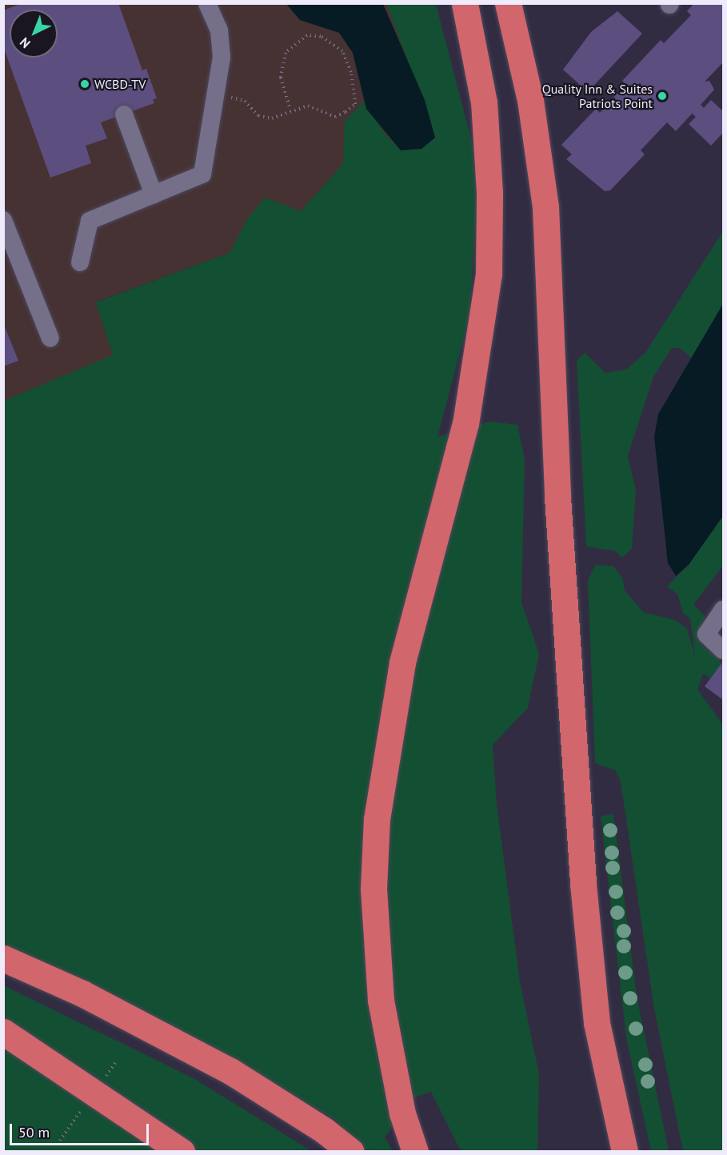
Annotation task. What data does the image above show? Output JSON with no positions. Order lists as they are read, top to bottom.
{
  "places": ["WCBD-TV", "Quality Inn & Suites Patriots Point"],
  "scale_bar": "50 m",
  "north": "bottom left"
}
